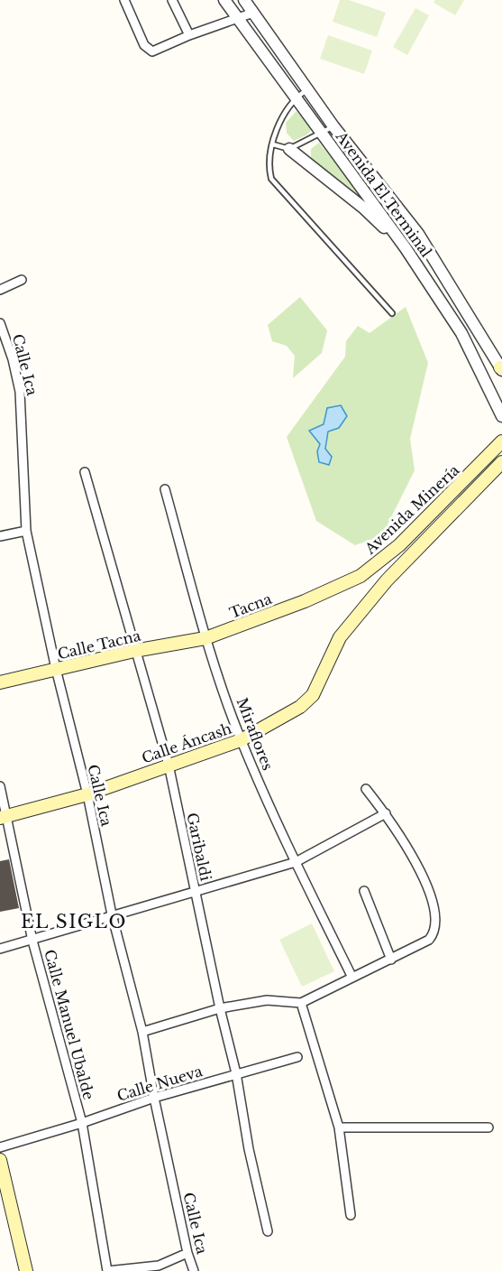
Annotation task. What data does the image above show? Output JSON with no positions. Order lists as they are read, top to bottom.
{
  "streets": {
    "main road": [
      "Avenida Minería",
      "Tacna",
      "Calle Tacna",
      "Calle Áncash"
    ],
    "street": [
      "Avenida El Terminal",
      "Calle Ica",
      "Miraflores",
      "Garibaldi",
      "Calle Manuel Ubalde",
      "Calle Nueva"
    ]
  },
  "crossings": [
    ["Calle Ica", "Calle Tacna"],
    ["Calle Ica", "Calle Áncash"],
    ["Calle Ica", "Calle Nueva"],
    ["Avenida Minería", "Tacna"],
    ["Avenida Minería", "Calle Áncash"],
    ["Tacna", "Calle Tacna"],
    ["Tacna", "Miraflores"],
    ["Calle Tacna", "Miraflores"],
    ["Calle Tacna", "Garibaldi"],
    ["Miraflores", "Calle Áncash"],
    ["Calle Áncash", "Garibaldi"],
    ["Calle Áncash", "Calle Manuel Ubalde"],
    ["Garibaldi", "Calle Nueva"],
    ["Calle Manuel Ubalde", "Calle Nueva"]
  ],
  "districts": ["EL SIGLO"]
}
